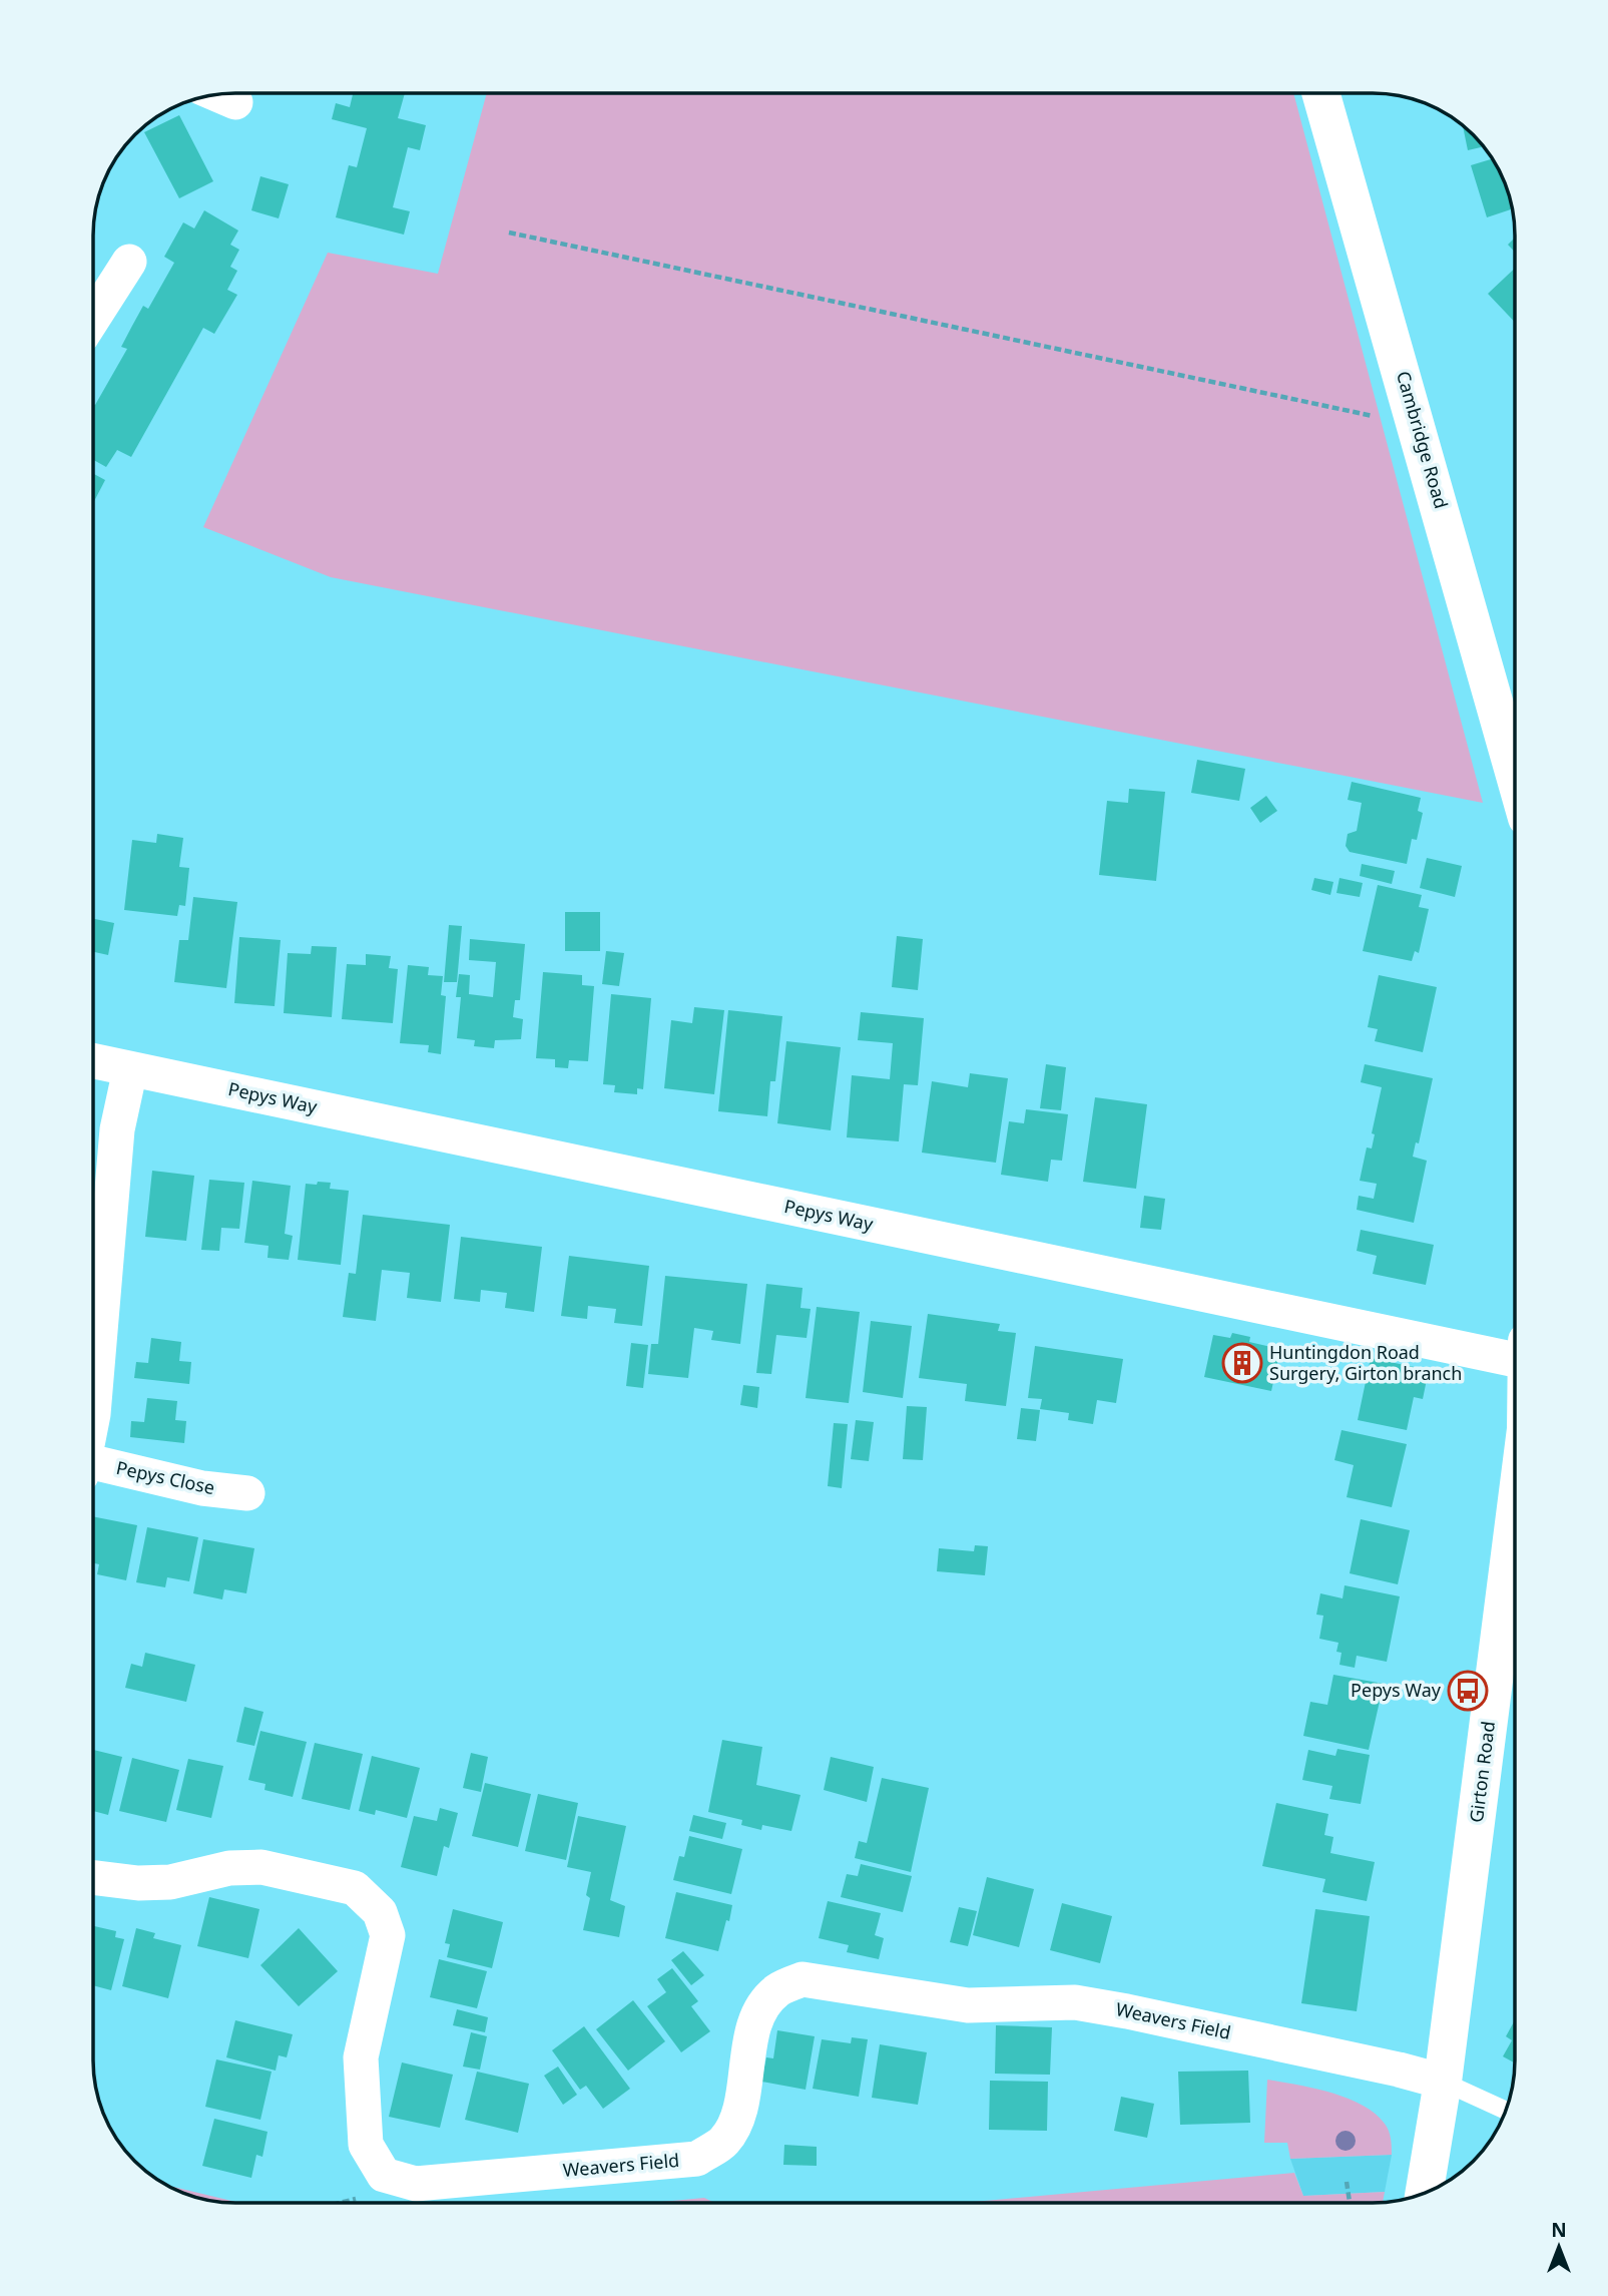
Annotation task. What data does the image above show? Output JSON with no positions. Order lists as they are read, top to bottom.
{
  "streets": {
    "street": [
      "Cambridge Road",
      "Pepys Way",
      "Pepys Close",
      "Girton Road",
      "Weavers Field"
    ]
  },
  "crossings": [
    ["Pepys Way", "Pepys Close"],
    ["Girton Road", "Weavers Field"]
  ],
  "places": {
    "building": ["Huntingdon Road Surgery, Girton branch"],
    "bus stop": ["Pepys Way"]
  },
  "north": "top"
}
